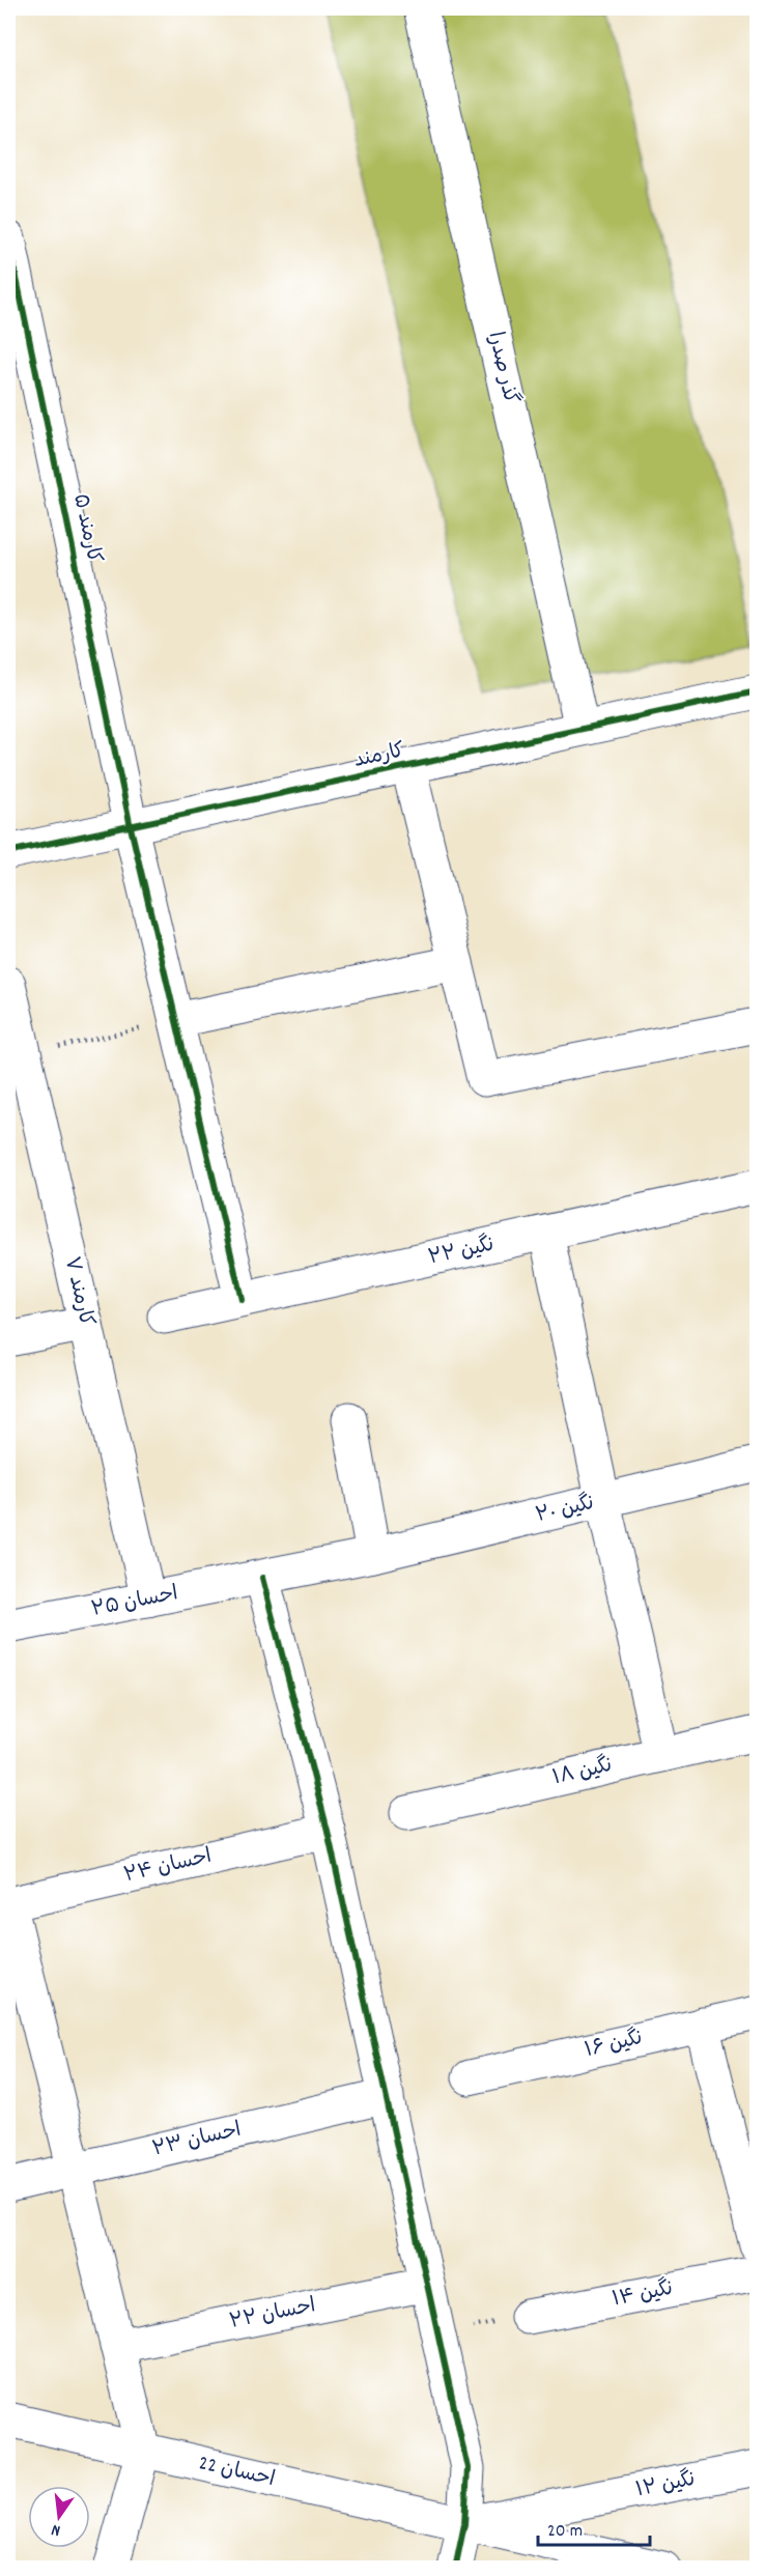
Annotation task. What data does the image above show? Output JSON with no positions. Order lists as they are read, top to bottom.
{
  "streets": {
    "street": [
      "گذر صدرا",
      "کارمند ۵",
      "کارمند",
      "نگین ۲۲",
      "کارمند ۷",
      "نگین ۲۰",
      "احسان ۲۵",
      "نگین ۱۸",
      "احسان ۲۴",
      "نگین ۱۶",
      "احسان ۲۳",
      "نگین ۱۴",
      "احسان ۲۲",
      "احسان 22",
      "نگین ۱۲"
    ]
  },
  "crossings": [
    ["گذر صدرا", "کارمند"],
    ["کارمند ۵", "کارمند"],
    ["کارمند ۵", "نگین ۲۲"],
    ["کارمند ۷", "احسان ۲۵"],
    ["نگین ۲۰", "احسان ۲۵"],
    ["احسان 22", "نگین ۱۲"]
  ],
  "scale_bar": "20 m",
  "north": "bottom"
}
